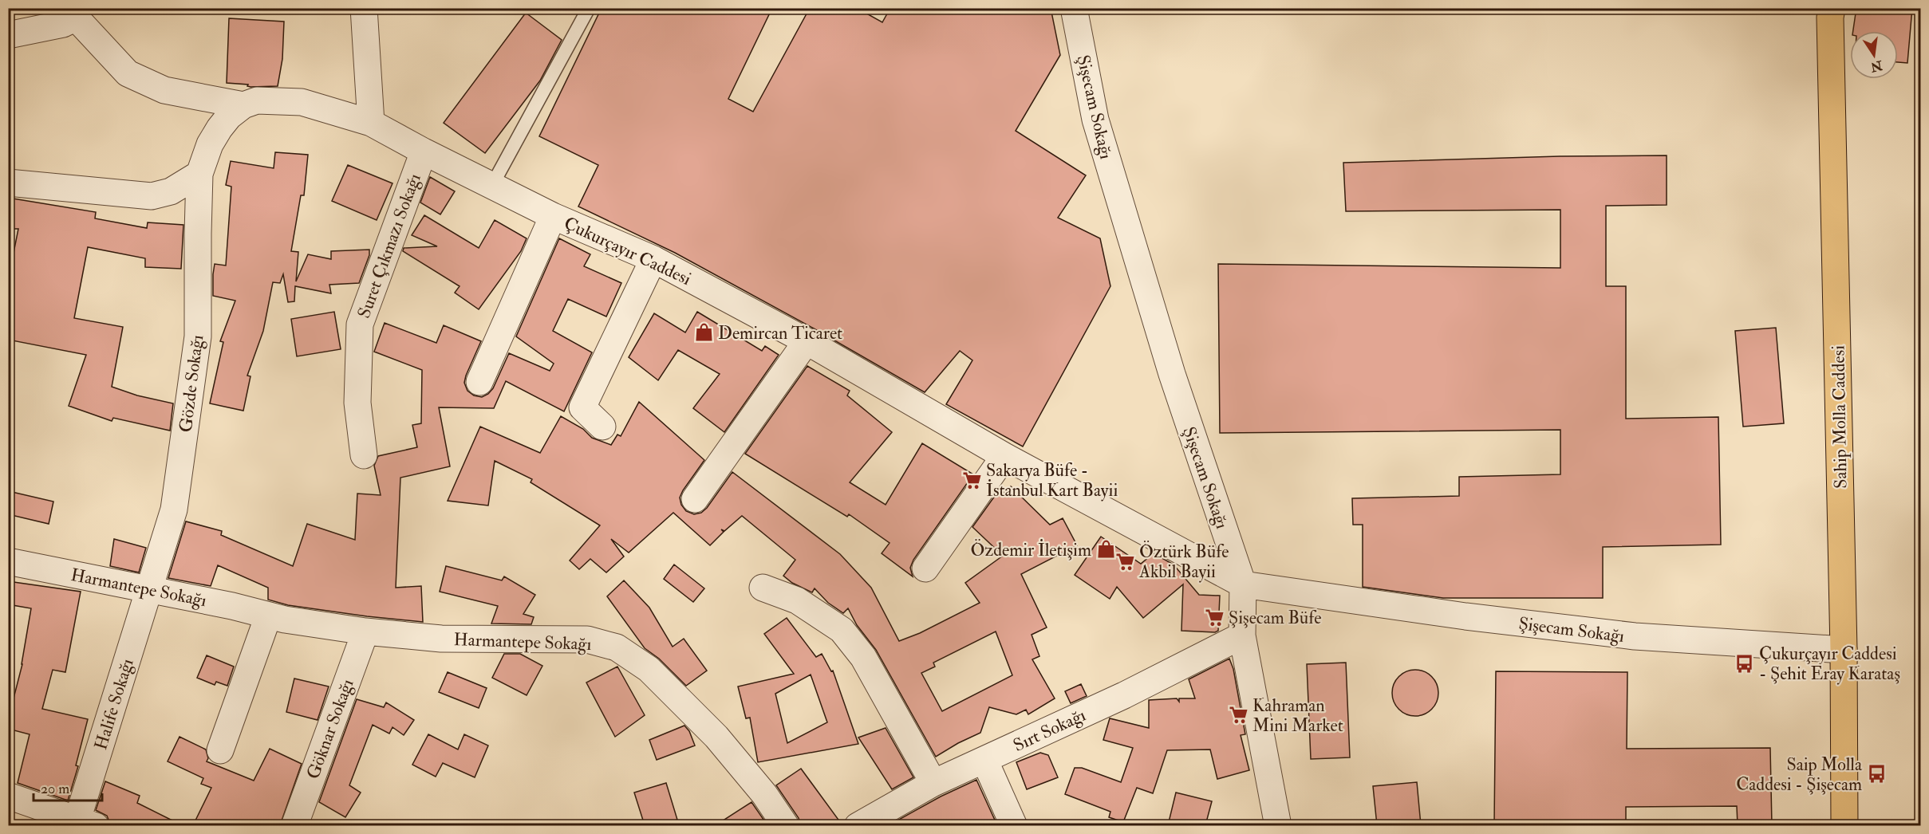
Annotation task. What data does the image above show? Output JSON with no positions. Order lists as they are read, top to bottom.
{
  "streets": {
    "main road": ["Sahip Molla Caddesi"],
    "street": [
      "Şişecam Sokağı",
      "Suret Çıkmazı Sokağı",
      "Çukurçayır Caddesi",
      "Gözde Sokağı",
      "Harmantepe Sokağı",
      "Halife Sokağı",
      "Göknar Sokağı",
      "Sırt Sokağı"
    ]
  },
  "crossings": [
    ["Şişecam Sokağı", "Çukurçayır Caddesi"],
    ["Şişecam Sokağı", "Sahip Molla Caddesi"],
    ["Suret Çıkmazı Sokağı", "Çukurçayır Caddesi"],
    ["Gözde Sokağı", "Harmantepe Sokağı"],
    ["Gözde Sokağı", "Halife Sokağı"],
    ["Harmantepe Sokağı", "Halife Sokağı"],
    ["Harmantepe Sokağı", "Göknar Sokağı"]
  ],
  "places": {
    "shop": ["Demircan Ticaret", "Özdemir İletişim"],
    "supermarket": [
      "Sakarya Büfe - İstanbul Kart Bayii",
      "Öztürk Büfe Akbil Bayii",
      "Şişecam Büfe",
      "Kahraman Mini Market"
    ],
    "bus stop": ["Çukurçayır Caddesi - Şehit Eray Karataş", "Saip Molla Caddesi - Şişecam"]
  },
  "scale_bar": "20 m",
  "north": "bottom"
}
